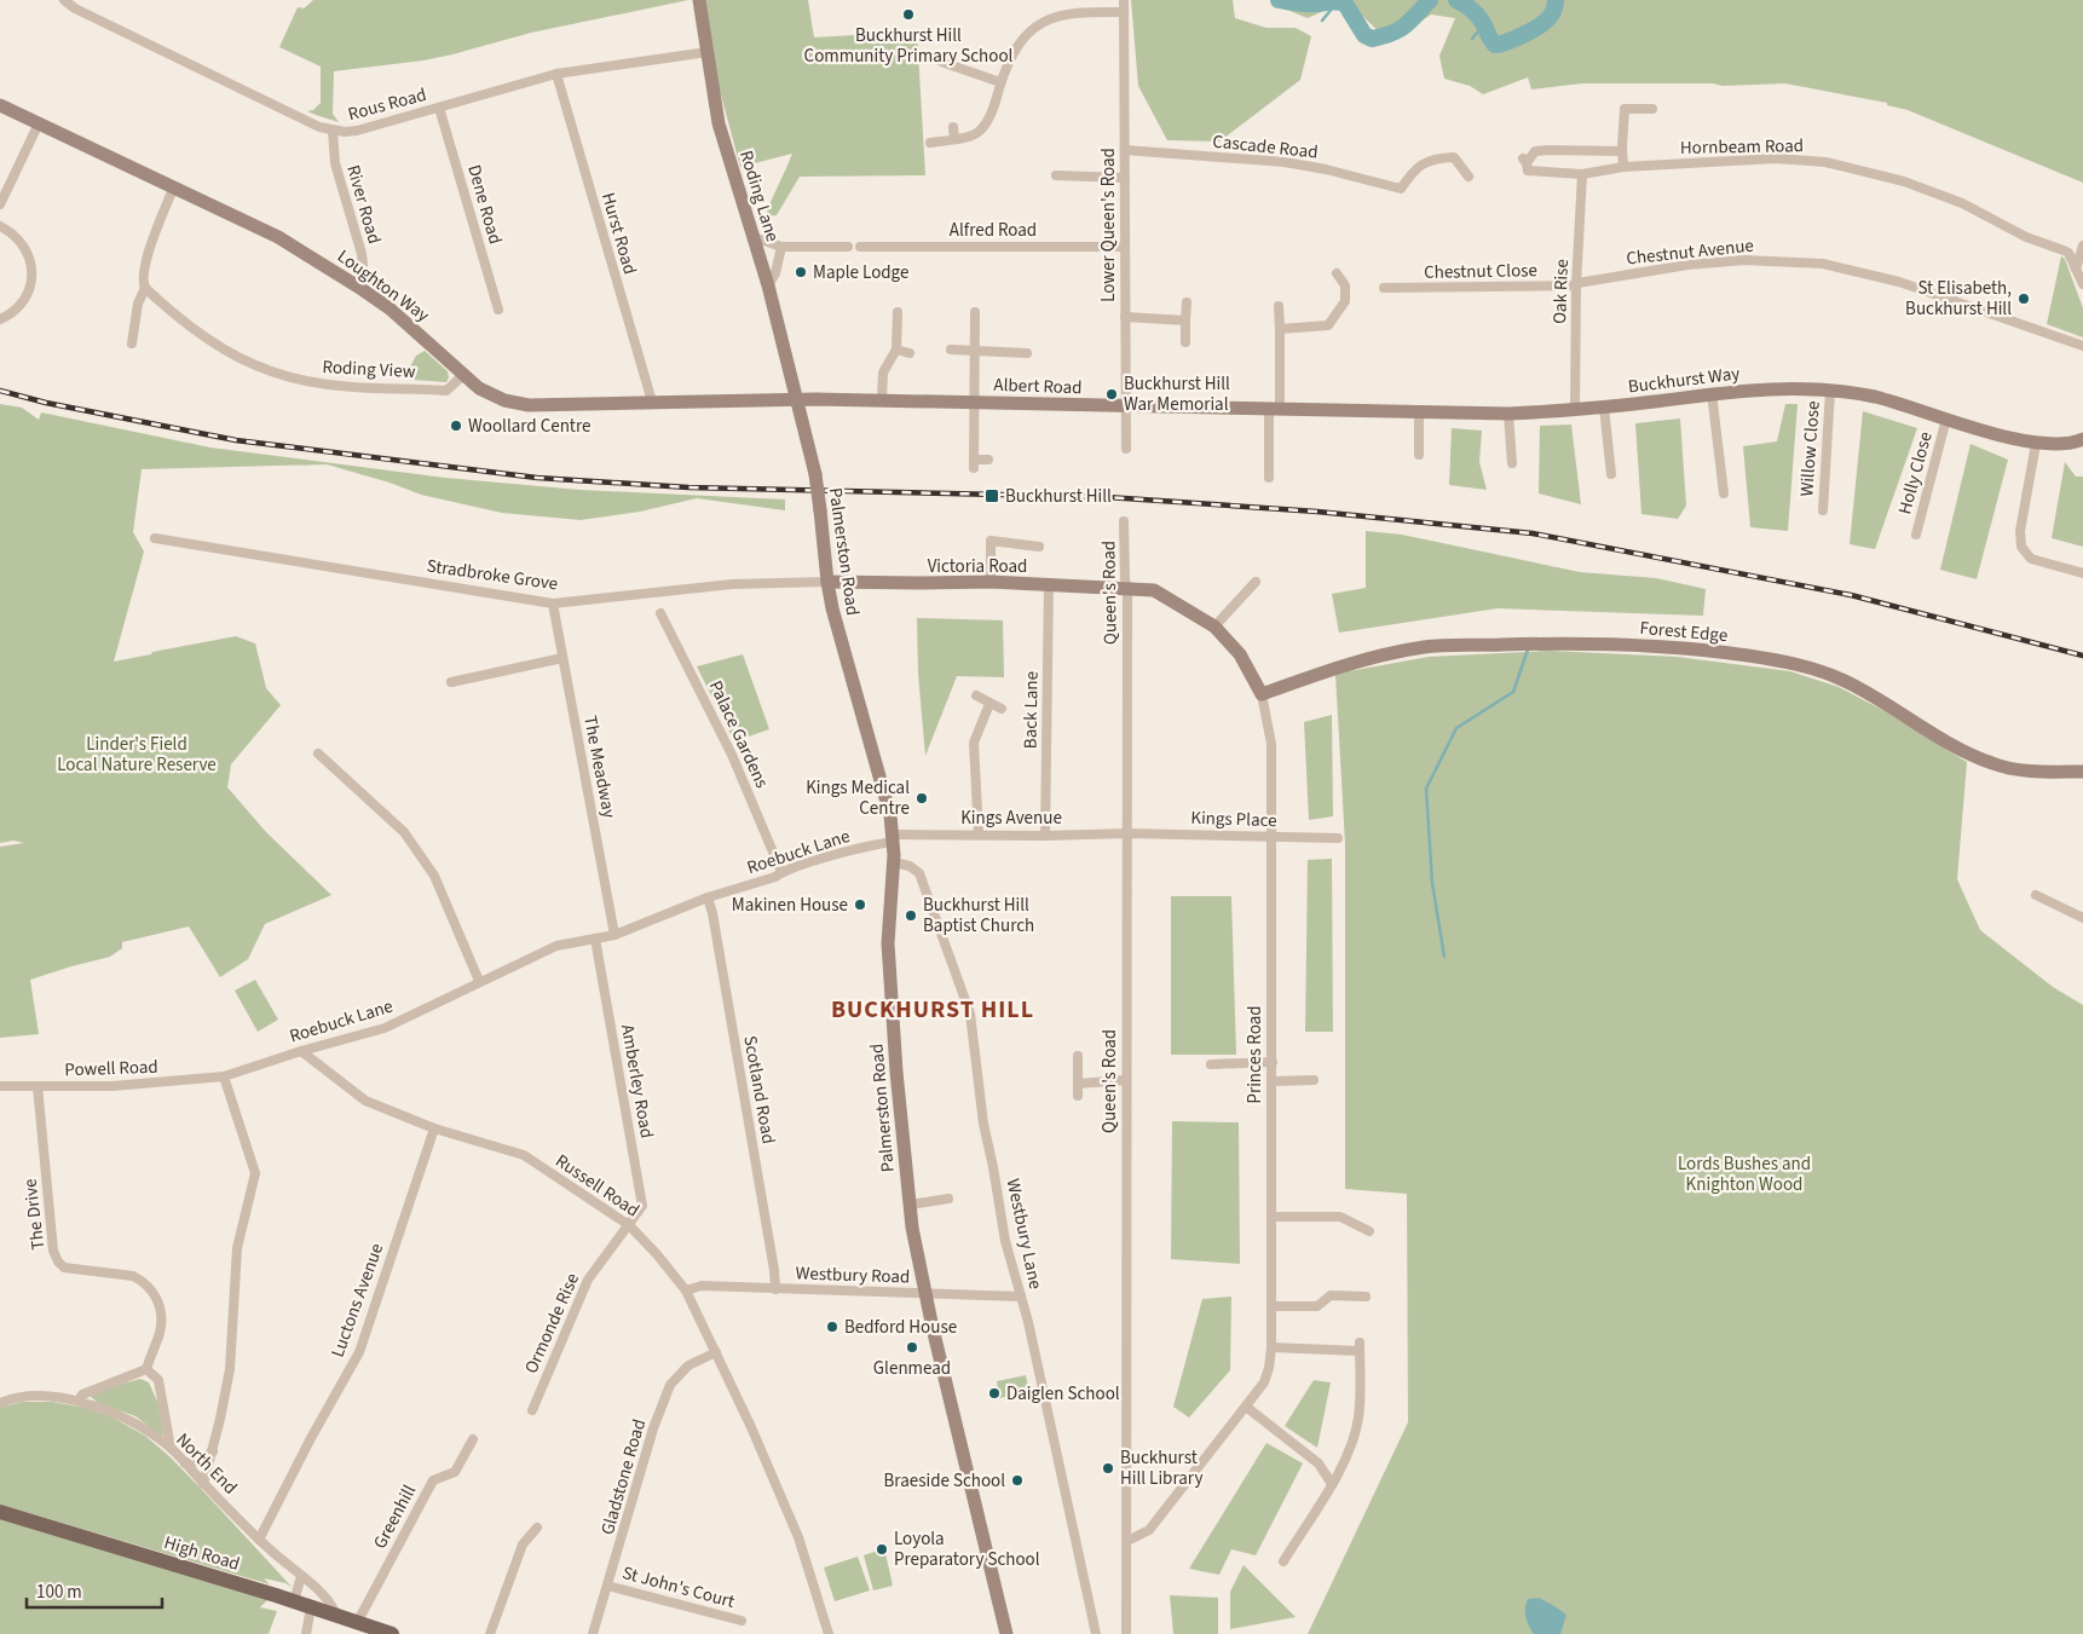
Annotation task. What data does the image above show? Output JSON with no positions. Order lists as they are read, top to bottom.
{
  "streets": {
    "main road": ["High Road"],
    "street": [
      "Rous Road",
      "Cascade Road",
      "Hornbeam Road",
      "Roding Lane",
      "River Road",
      "Dene Road",
      "Lower Queen's Road",
      "Alfred Road",
      "Hurst Road",
      "Chestnut Avenue",
      "Chestnut Close",
      "Loughton Way",
      "Oak Rise",
      "Roding View",
      "Buckhurst Way",
      "Albert Road",
      "Willow Close",
      "Holly Close",
      "Palmerston Road",
      "Victoria Road",
      "Stradbroke Grove",
      "Queen's Road",
      "Forest Edge",
      "Back Lane",
      "Palace Gardens",
      "The Meadway",
      "Kings Avenue",
      "Kings Place",
      "Roebuck Lane",
      "Princes Road",
      "Powell Road",
      "Amberley Road",
      "Scotland Road",
      "Russell Road",
      "The Drive",
      "Westbury Lane",
      "Westbury Road",
      "Luctons Avenue",
      "Ormonde Rise",
      "North End",
      "Gladstone Road",
      "Greenhill",
      "St John's Court"
    ]
  },
  "crossings": [
    ["Rous Road", "Roding Lane"],
    ["Rous Road", "River Road"],
    ["Rous Road", "Dene Road"],
    ["Rous Road", "Hurst Road"],
    ["Cascade Road", "Lower Queen's Road"],
    ["Hornbeam Road", "Oak Rise"],
    ["Roding Lane", "Loughton Way"],
    ["Roding Lane", "Albert Road"],
    ["Roding Lane", "Palmerston Road"],
    ["River Road", "Loughton Way"],
    ["Lower Queen's Road", "Alfred Road"],
    ["Lower Queen's Road", "Albert Road"],
    ["Hurst Road", "Loughton Way"],
    ["Chestnut Avenue", "Chestnut Close"],
    ["Chestnut Avenue", "Oak Rise"],
    ["Chestnut Close", "Oak Rise"],
    ["Loughton Way", "Roding View"],
    ["Loughton Way", "Albert Road"],
    ["Loughton Way", "Palmerston Road"],
    ["Oak Rise", "Buckhurst Way"],
    ["Buckhurst Way", "Albert Road"],
    ["Buckhurst Way", "Willow Close"],
    ["Buckhurst Way", "Holly Close"],
    ["Albert Road", "Palmerston Road"],
    ["Palmerston Road", "Victoria Road"],
    ["Palmerston Road", "Stradbroke Grove"],
    ["Palmerston Road", "Kings Avenue"],
    ["Palmerston Road", "Roebuck Lane"],
    ["Palmerston Road", "Westbury Lane"],
    ["Palmerston Road", "Westbury Road"],
    ["Victoria Road", "Stradbroke Grove"],
    ["Victoria Road", "Queen's Road"],
    ["Victoria Road", "Back Lane"],
    ["Victoria Road", "Princes Road"],
    ["Stradbroke Grove", "The Meadway"],
    ["Queen's Road", "Kings Avenue"],
    ["Queen's Road", "Kings Place"],
    ["Queen's Road", "Princes Road"],
    ["Forest Edge", "Princes Road"],
    ["Back Lane", "Kings Avenue"],
    ["Palace Gardens", "Roebuck Lane"],
    ["The Meadway", "Roebuck Lane"],
    ["Kings Avenue", "Kings Place"],
    ["Kings Avenue", "Roebuck Lane"],
    ["Kings Place", "Princes Road"],
    ["Roebuck Lane", "Powell Road"],
    ["Roebuck Lane", "Amberley Road"],
    ["Roebuck Lane", "Scotland Road"],
    ["Roebuck Lane", "Russell Road"],
    ["Powell Road", "The Drive"],
    ["Amberley Road", "Russell Road"],
    ["Amberley Road", "Ormonde Rise"],
    ["Scotland Road", "Westbury Road"],
    ["Russell Road", "Westbury Road"],
    ["Russell Road", "Luctons Avenue"],
    ["Russell Road", "Ormonde Rise"],
    ["Russell Road", "Gladstone Road"],
    ["Westbury Lane", "Westbury Road"],
    ["Luctons Avenue", "North End"],
    ["North End", "High Road"],
    ["Gladstone Road", "St John's Court"],
    ["Greenhill", "High Road"]
  ],
  "districts": ["BUCKHURST HILL"],
  "parks": ["Linder's Field Local Nature Reserve", "Lords Bushes and Knighton Wood"],
  "places": {
    "other": [
      "Buckhurst Hill Community Primary School",
      "Maple Lodge",
      "St Elisabeth, Buckhurst Hill",
      "Buckhurst Hill War Memorial",
      "Woollard Centre",
      "Kings Medical Centre",
      "Makinen House",
      "Buckhurst Hill Baptist Church",
      "Bedford House",
      "Glenmead",
      "Daiglen School",
      "Buckhurst Hill Library",
      "Braeside School",
      "Loyola Preparatory School"
    ],
    "transit": ["Buckhurst Hill"]
  },
  "scale_bar": "100 m"
}
